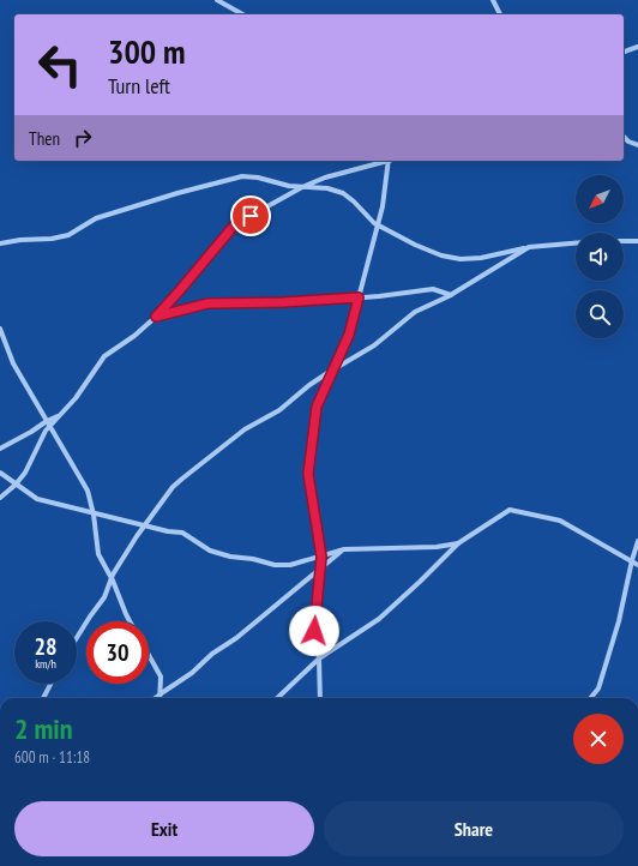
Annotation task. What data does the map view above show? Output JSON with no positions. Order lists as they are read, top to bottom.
{
  "north": "bottom left",
  "page": {
    "turn": ["300 m", "Turn left"],
    "then": "Then",
    "speed": "28 km/h",
    "limit": "30",
    "heading": ["2 min", "600 m · 11:18"],
    "buttons": ["Exit", "Share"]
  }
}
